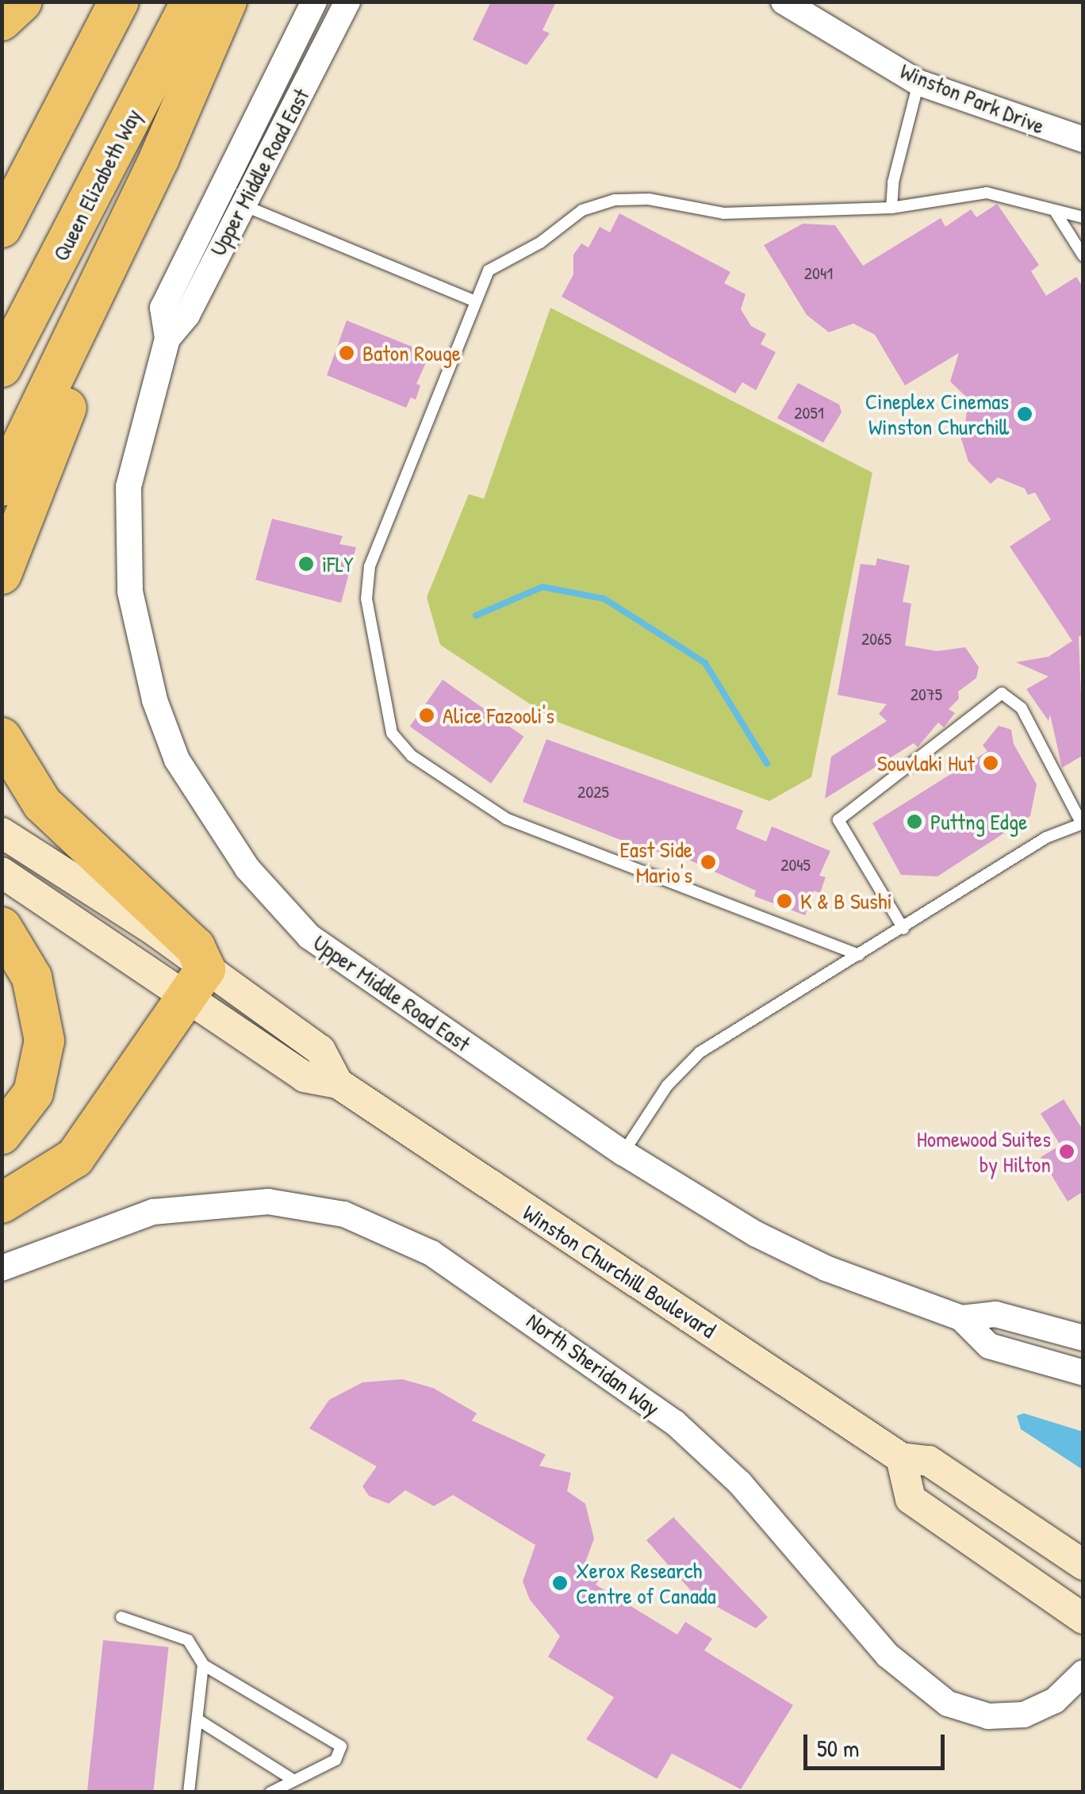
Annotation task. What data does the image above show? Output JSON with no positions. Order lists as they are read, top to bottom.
{
  "streets": {
    "highway": ["Queen Elizabeth Way"],
    "main road": ["Winston Churchill Boulevard"],
    "street": ["Winston Park Drive", "Upper Middle Road East", "North Sheridan Way"]
  },
  "places": [
    "Baton Rouge",
    "Cineplex Cinemas Winston Churchill",
    "iFLY",
    "Alice Fazooli's",
    "Souvlaki Hut",
    "Puttng Edge",
    "East Side Mario's",
    "K & B Sushi",
    "Homewood Suites by Hilton",
    "Xerox Research Centre of Canada"
  ],
  "house_numbers": [
    "2041",
    "2051",
    "2065",
    "2075",
    "2025",
    "2045"
  ],
  "scale_bar": "50 m"
}
